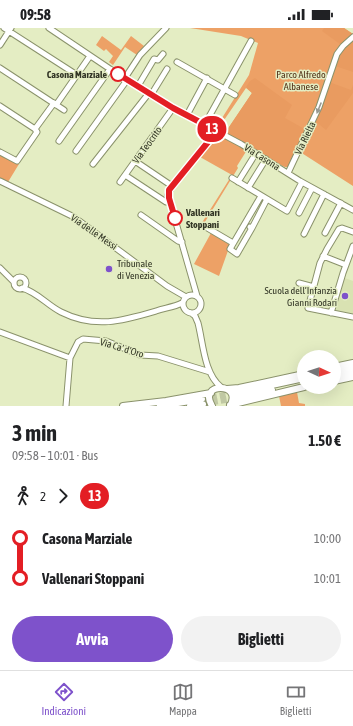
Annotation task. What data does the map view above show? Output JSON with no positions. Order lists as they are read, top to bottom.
{
  "streets": {
    "street": [
      "Via Rielta",
      "Via Teocrito",
      "Via Casona",
      "Via delle Messi",
      "Via Ca' d'Oro"
    ]
  },
  "crossings": [
    ["Via Rielta", "Via Casona"],
    ["Via Teocrito", "Via Casona"]
  ],
  "one_way": ["Via Rielta"],
  "parks": ["Parco Alfredo Albanese"],
  "places": [
    "Casona Marziale",
    "Vallenari Stoppani",
    "Tribunale di Venezia",
    "Scuola dell’Infanzia Gianni Rodari"
  ],
  "lines": ["bus line 13"],
  "north": "right",
  "page": {
    "status": "09:58",
    "on_map": "13",
    "heading": ["3 min", "09:58 – 10:01 · Bus", "1.50 €"],
    "legs": ["2", "13"],
    "list": [
      {
        "name": "Casona Marziale",
        "value": "10:00"
      },
      {
        "name": "Vallenari Stoppani",
        "value": "10:01"
      }
    ],
    "buttons": ["Avvia", "Biglietti"],
    "tabs": ["Indicazioni", "Mappa", "Biglietti"]
  }
}
